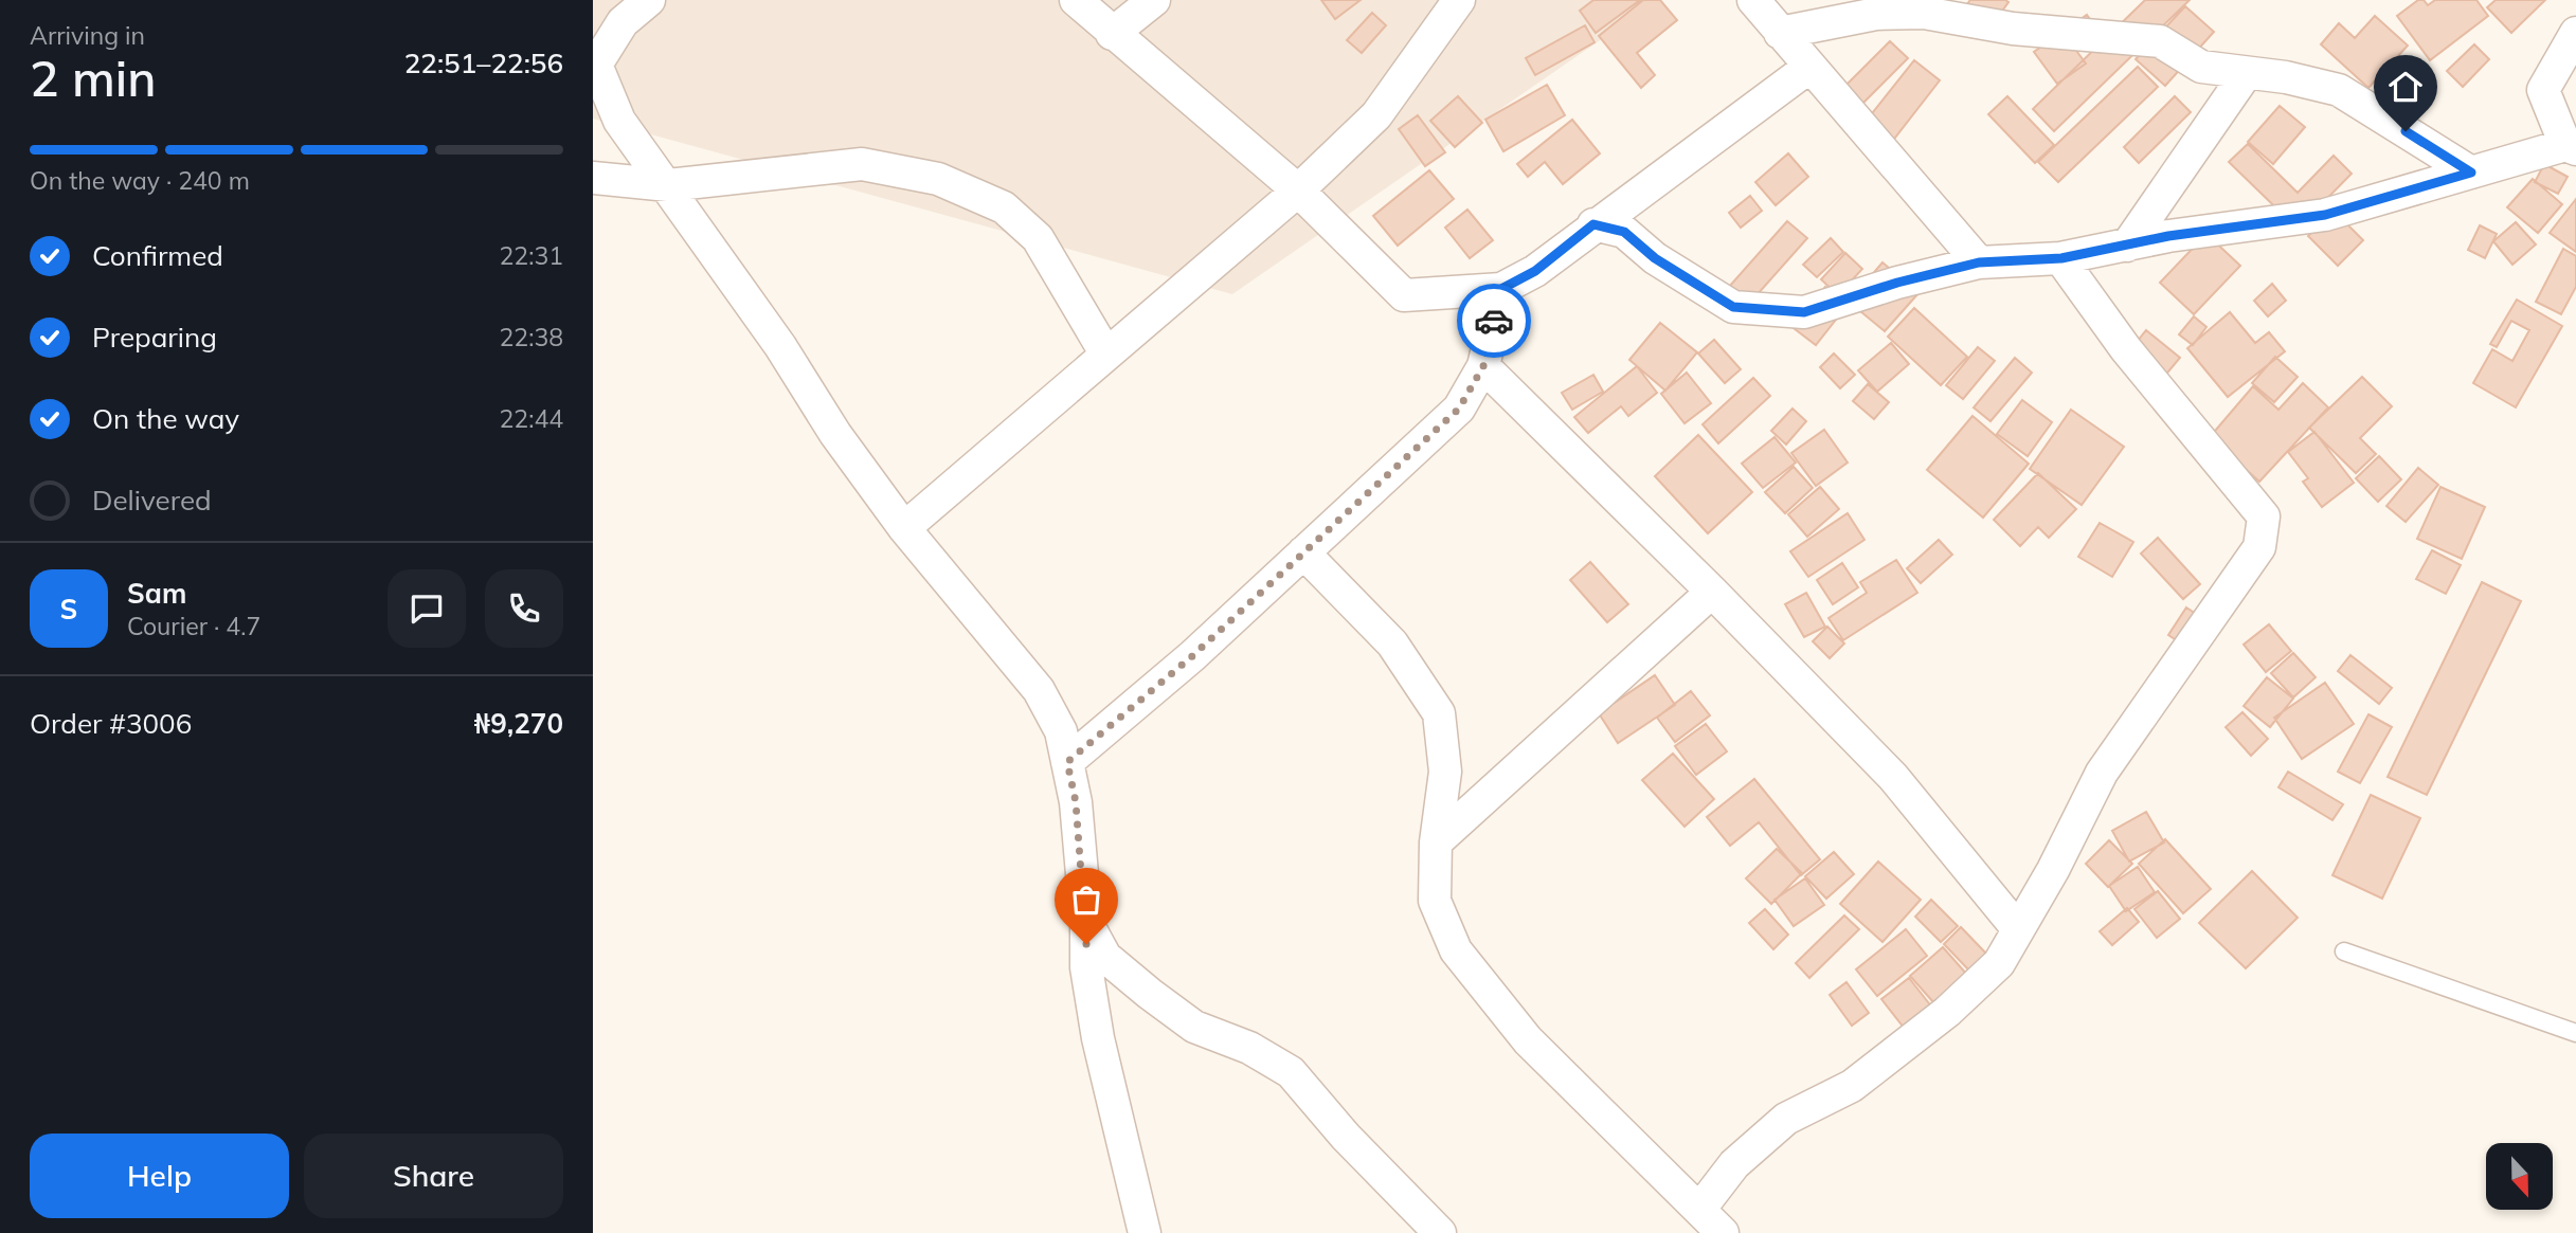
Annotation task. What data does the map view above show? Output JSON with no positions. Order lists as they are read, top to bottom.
{
  "north": "bottom",
  "page": {
    "heading": ["2 min", "Arriving in", "22:51–22:56"],
    "panel": [
      "Sam",
      "Courier · 4.7",
      "Order #3006",
      "₦9,270"
    ],
    "bar": "On the way · 240 m",
    "list": [
      ["Confirmed", "22:31"],
      ["Preparing", "22:38"],
      ["On the way", "22:44"],
      "Delivered"
    ],
    "round": "S",
    "buttons": ["Help", "Share"]
  }
}
